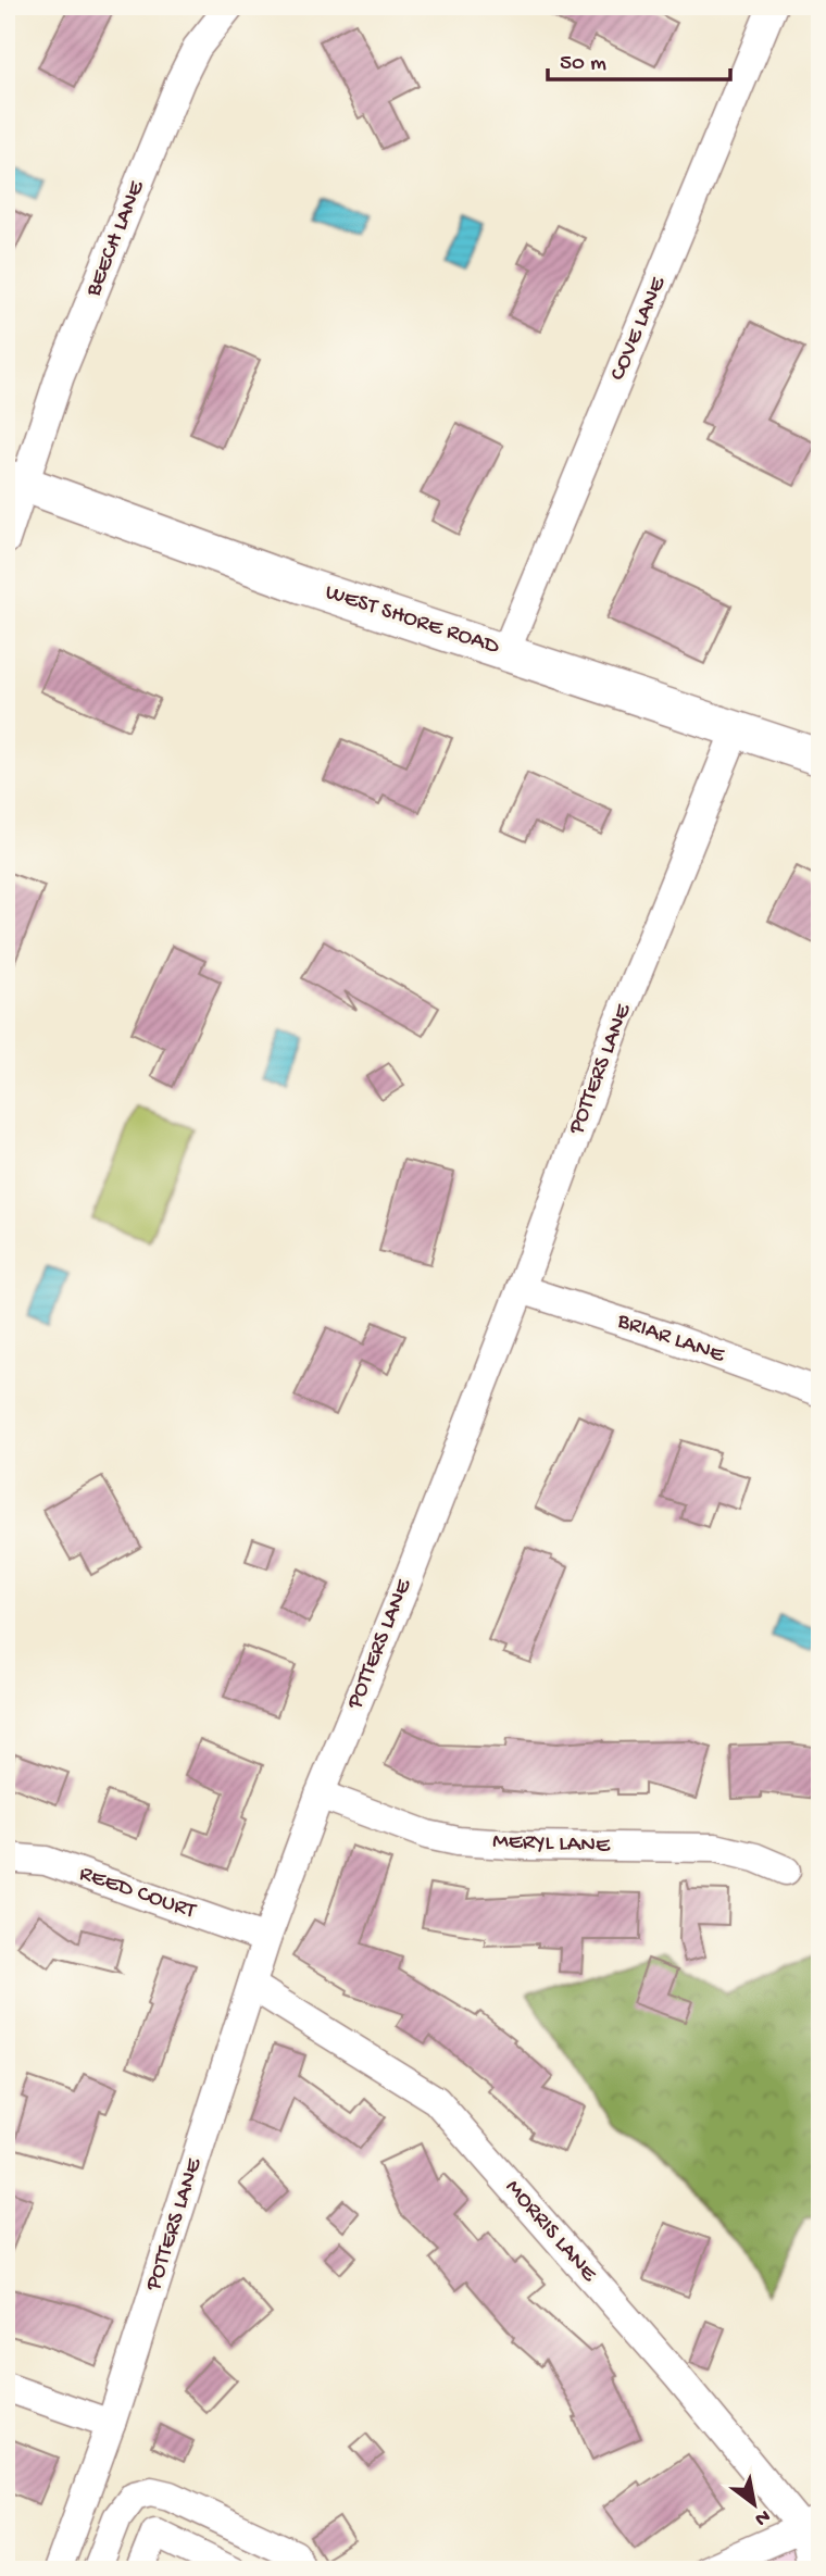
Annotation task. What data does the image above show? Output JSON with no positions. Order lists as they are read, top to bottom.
{
  "streets": {
    "main road": ["WEST SHORE ROAD"],
    "street": [
      "BEECH LANE",
      "COVE LANE",
      "POTTERS LANE",
      "BRIAR LANE",
      "MERYL LANE",
      "REED COURT",
      "MORRIS LANE"
    ]
  },
  "crossings": [
    ["BEECH LANE", "WEST SHORE ROAD"],
    ["COVE LANE", "WEST SHORE ROAD"],
    ["WEST SHORE ROAD", "POTTERS LANE"],
    ["POTTERS LANE", "BRIAR LANE"],
    ["POTTERS LANE", "MERYL LANE"],
    ["POTTERS LANE", "REED COURT"],
    ["POTTERS LANE", "MORRIS LANE"]
  ],
  "scale_bar": "50 m",
  "north": "bottom right"
}
